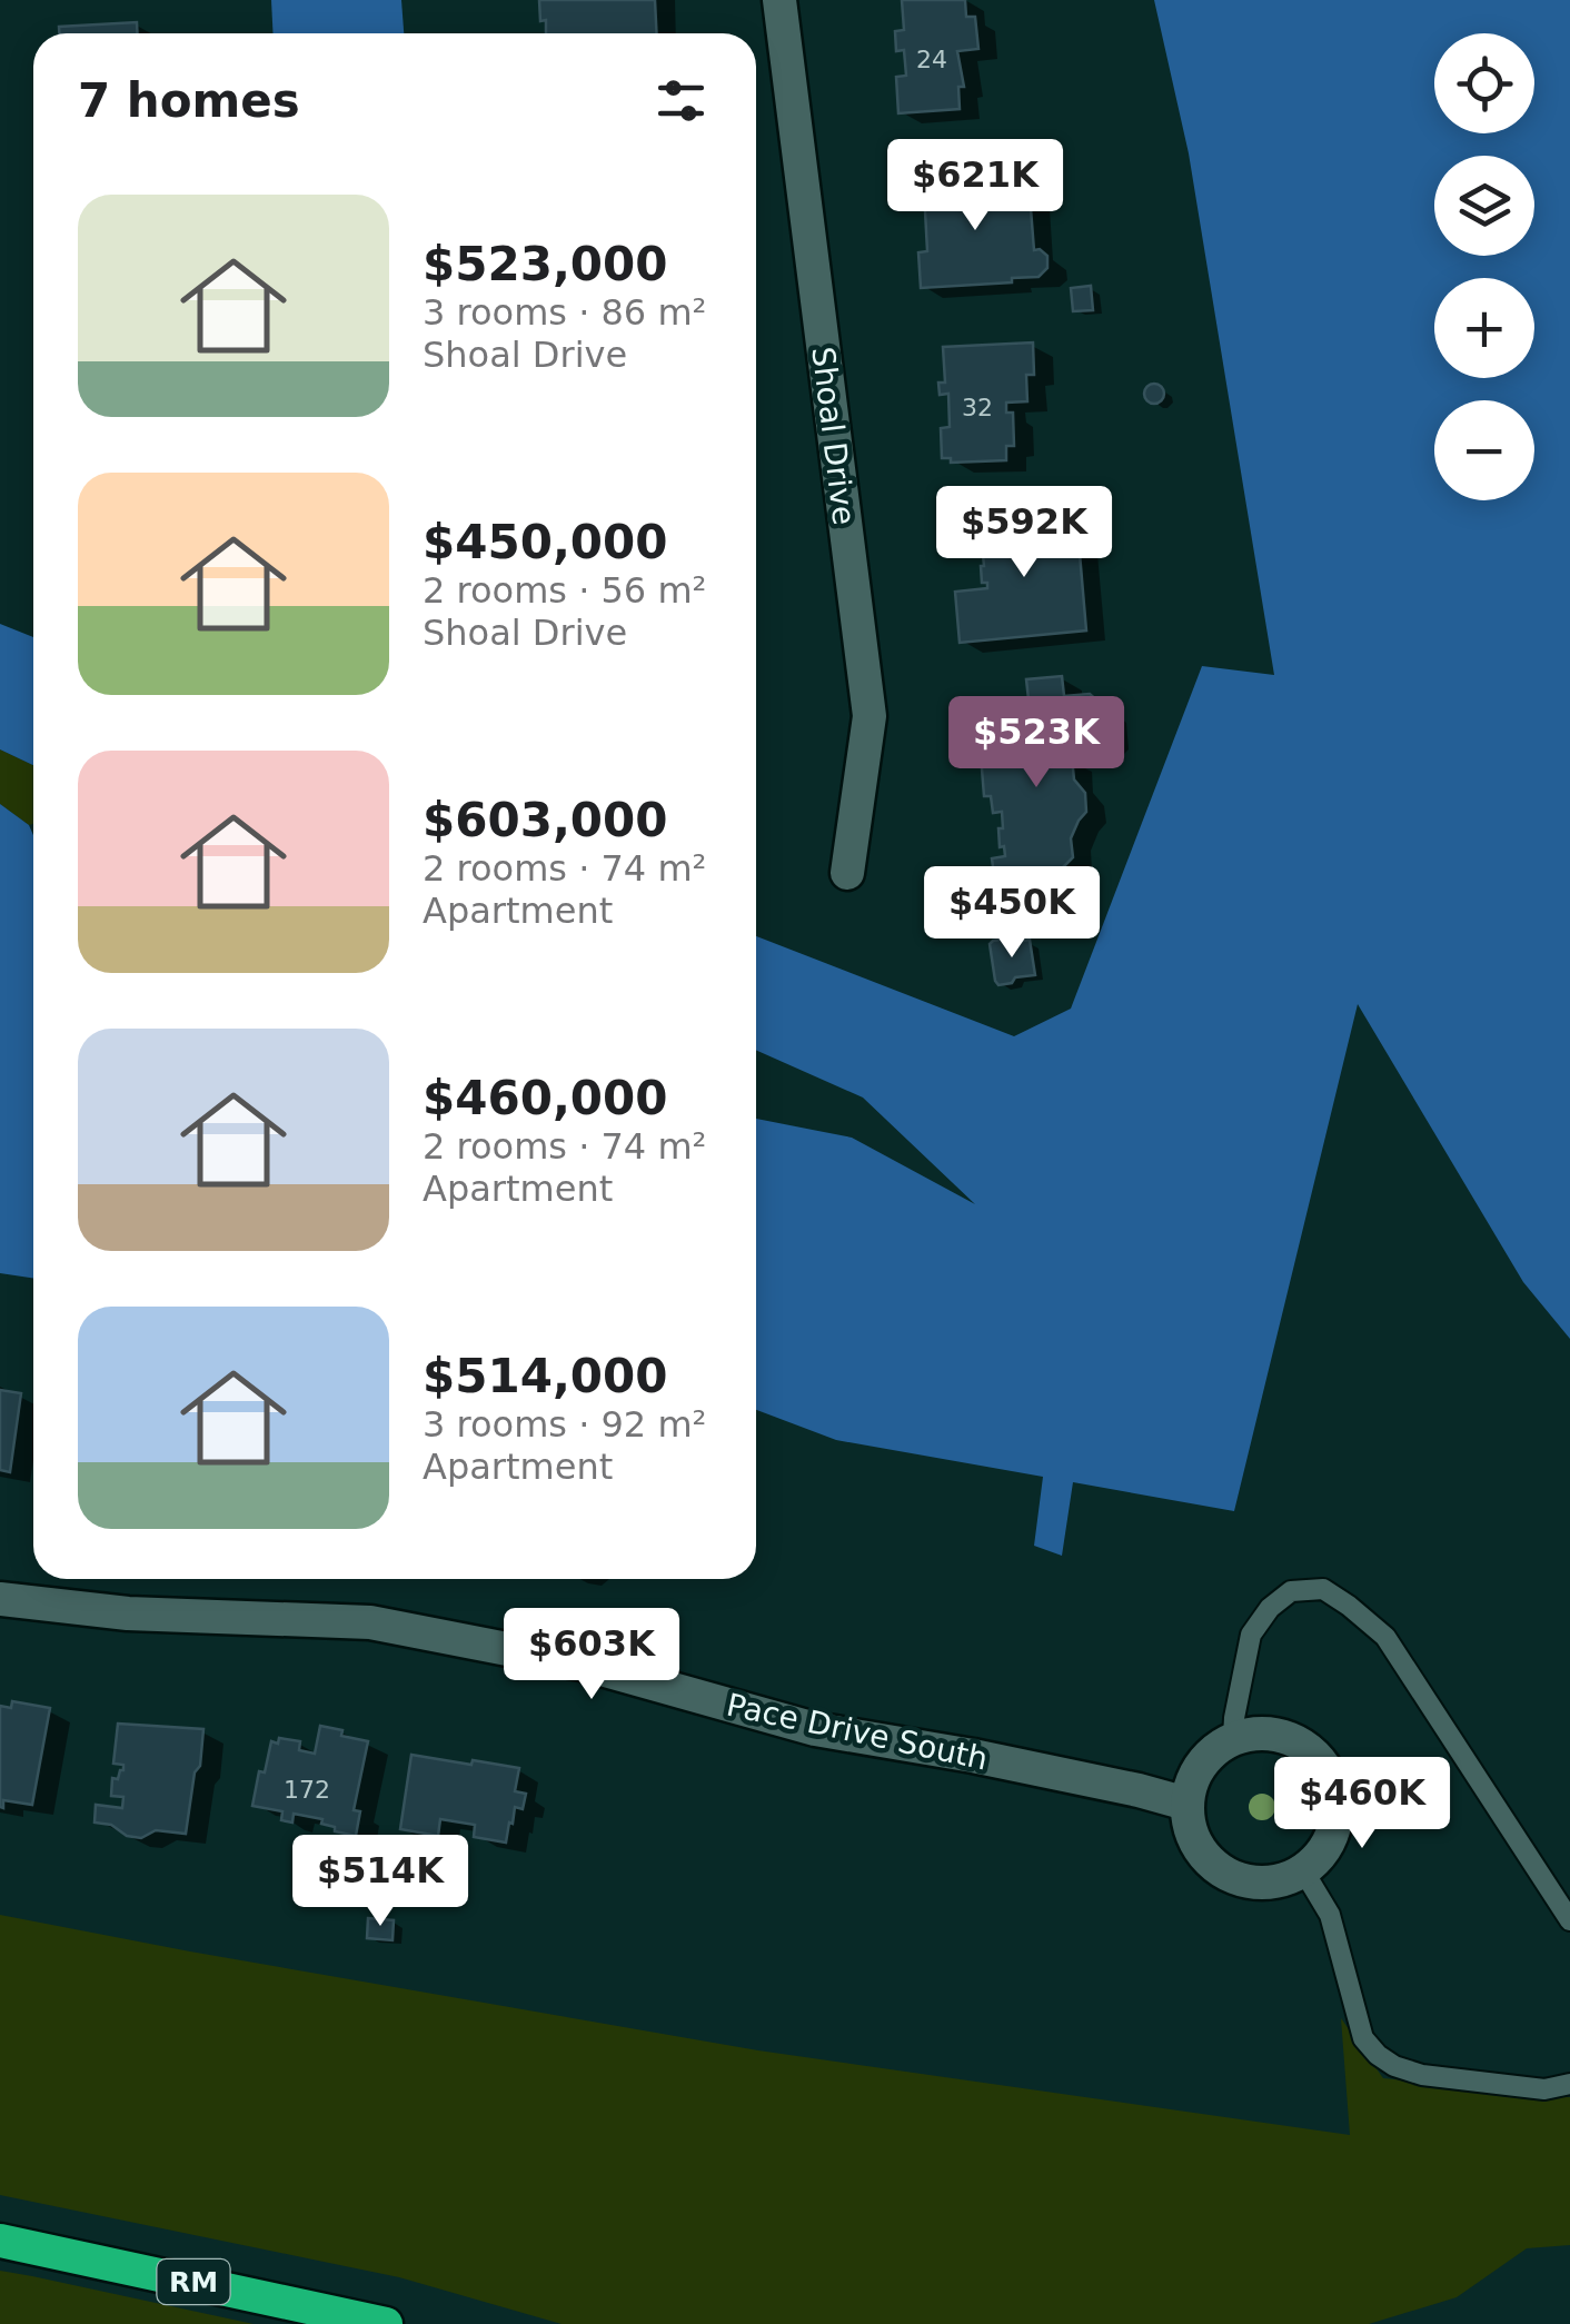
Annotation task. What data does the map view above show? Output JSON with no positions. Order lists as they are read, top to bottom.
{
  "streets": {
    "highway": ["RM"],
    "street": ["Shoal Drive", "Pace Drive South"]
  },
  "house_numbers": ["24", "32", "172"],
  "page": {
    "map_buttons": ["+", "−"],
    "heading": "7 homes",
    "price": [
      "$621K",
      "$592K",
      "$523K",
      "$450K",
      "$603K",
      "$460K",
      "$514K"
    ],
    "list": [
      {
        "name": "$523,000",
        "note": "3 rooms · 86 m² · Shoal Drive"
      },
      {
        "name": "$450,000",
        "note": "2 rooms · 56 m² · Shoal Drive"
      },
      {
        "name": "$603,000",
        "note": "2 rooms · 74 m² · Apartment"
      },
      {
        "name": "$460,000",
        "note": "2 rooms · 74 m² · Apartment"
      },
      {
        "name": "$514,000",
        "note": "3 rooms · 92 m² · Apartment"
      }
    ]
  }
}
